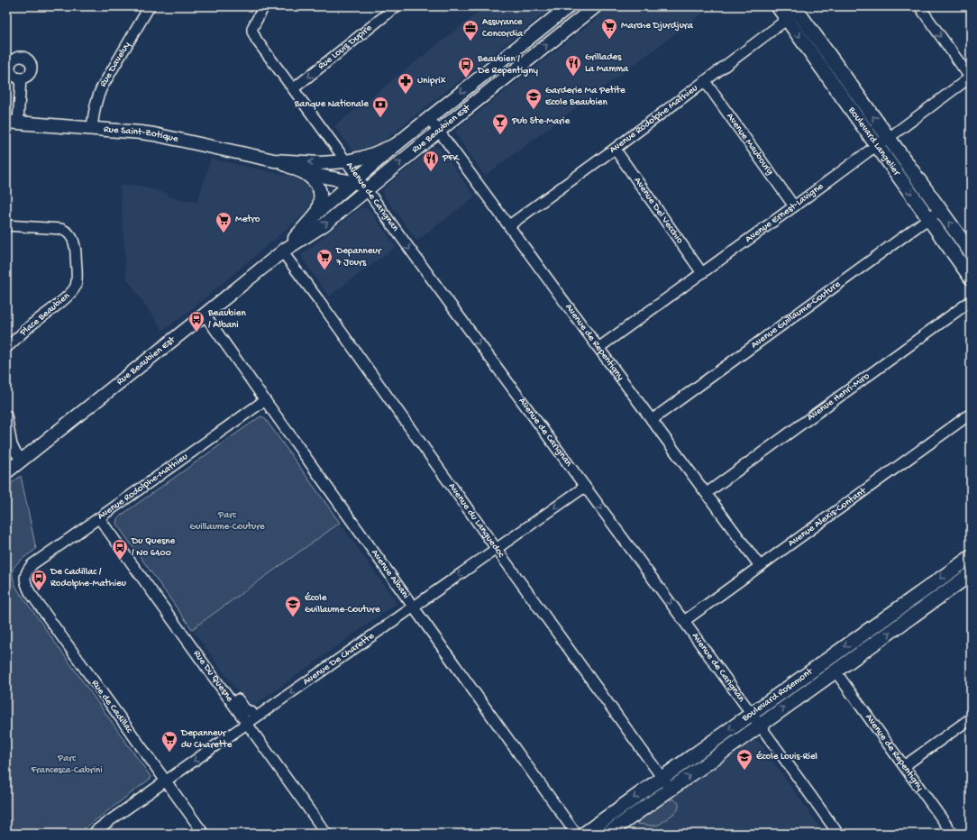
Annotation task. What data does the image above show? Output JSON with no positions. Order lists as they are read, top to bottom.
{
  "streets": {
    "main road": ["Boulevard Langelier", "Boulevard Rosemont"],
    "street": [
      "Rue Louis Dupire",
      "Rue Daveluy",
      "Avenue Rodolphe Mathieu",
      "Rue Beaubien Est",
      "Rue Saint-Zotique",
      "Avenue Maubourg",
      "Avenue de Carignan",
      "Avenue Del Vecchio",
      "Avenue Ernest-Lavigne",
      "Place Beaubien",
      "Avenue Guillaume-Couture",
      "Avenue de Repentigny",
      "Avenue Henri-Miro",
      "Avenue Rodolphe-Mathieu",
      "Avenue Alexis-Contant",
      "Avenue du Languedoc",
      "Avenue Albani",
      "Avenue De Charette",
      "Rue Du Quesne",
      "Rue de Cadillac"
    ]
  },
  "crossings": [
    ["Rue Louis Dupire", "Avenue de Carignan"],
    ["Rue Daveluy", "Rue Saint-Zotique"],
    ["Avenue Rodolphe Mathieu", "Boulevard Langelier"],
    ["Avenue Rodolphe Mathieu", "Avenue Maubourg"],
    ["Avenue Rodolphe Mathieu", "Avenue Del Vecchio"],
    ["Avenue Rodolphe Mathieu", "Avenue de Repentigny"],
    ["Rue Beaubien Est", "Rue Saint-Zotique"],
    ["Rue Beaubien Est", "Avenue de Carignan"],
    ["Rue Beaubien Est", "Avenue de Repentigny"],
    ["Rue Beaubien Est", "Avenue du Languedoc"],
    ["Rue Beaubien Est", "Avenue Albani"],
    ["Rue Saint-Zotique", "Avenue de Carignan"],
    ["Boulevard Langelier", "Avenue Ernest-Lavigne"],
    ["Boulevard Langelier", "Avenue Guillaume-Couture"],
    ["Avenue Maubourg", "Avenue Ernest-Lavigne"],
    ["Avenue de Carignan", "Avenue Alexis-Contant"],
    ["Avenue de Carignan", "Avenue De Charette"],
    ["Avenue de Carignan", "Boulevard Rosemont"],
    ["Avenue Del Vecchio", "Avenue Ernest-Lavigne"],
    ["Avenue Ernest-Lavigne", "Avenue de Repentigny"],
    ["Avenue Guillaume-Couture", "Avenue de Repentigny"],
    ["Avenue de Repentigny", "Avenue Henri-Miro"],
    ["Avenue de Repentigny", "Avenue Alexis-Contant"],
    ["Avenue de Repentigny", "Boulevard Rosemont"],
    ["Avenue Rodolphe-Mathieu", "Avenue Albani"],
    ["Avenue Rodolphe-Mathieu", "Rue Du Quesne"],
    ["Avenue Rodolphe-Mathieu", "Rue de Cadillac"],
    ["Avenue du Languedoc", "Avenue De Charette"],
    ["Avenue du Languedoc", "Boulevard Rosemont"],
    ["Avenue Albani", "Avenue De Charette"],
    ["Avenue De Charette", "Rue Du Quesne"],
    ["Avenue De Charette", "Rue de Cadillac"]
  ],
  "one_way": ["Rue Louis Dupire", "Avenue de Carignan", "Avenue De Charette"],
  "parks": ["Parc Guillaume-Couture", "Parc Francesca-Cabrini"],
  "places": {
    "supermarket": [
      "Marche Djurdjura",
      "Metro",
      "Depanneur 7 Jours",
      "Depanneur du Charette"
    ],
    "office": ["Assurance Concordia"],
    "restaurant": ["Grillades La Mamma", "PFK"],
    "bus stop": [
      "Beaubien / De Repentigny",
      "Beaubien / Albani",
      "Du Quesne / No 6400",
      "De Cadillac / Rodolphe-Mathieu"
    ],
    "pharmacy": ["Uniprix"],
    "school or university": ["Garderie Ma Petite Ecole Beaubien", "École Guillaume-Couture", "École Louis-Riel"],
    "bank": ["Banque Nationale"],
    "bar": ["Pub Ste-Marie"]
  }
}
